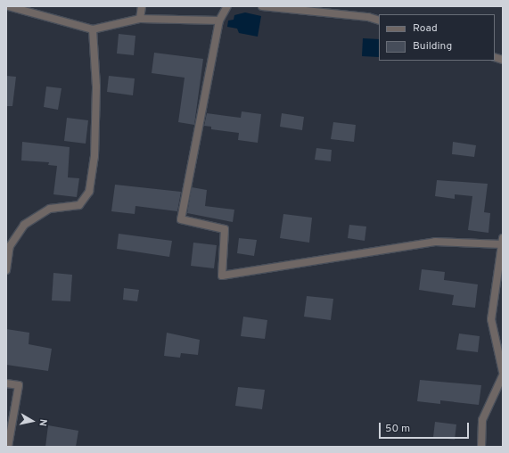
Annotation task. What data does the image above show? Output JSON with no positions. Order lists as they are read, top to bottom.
{
  "legend": ["Road", "Building"],
  "scale_bar": "50 m",
  "north": "right"
}
